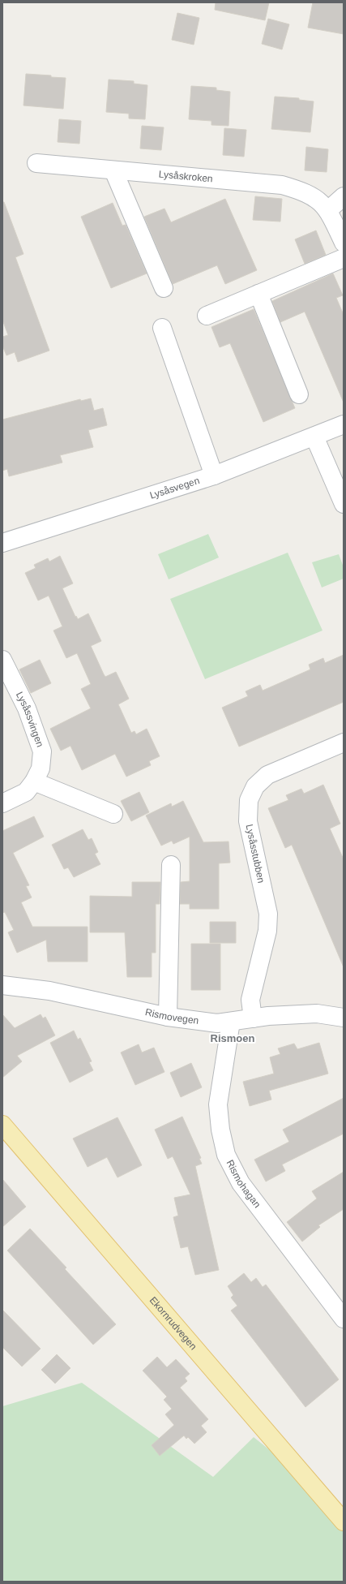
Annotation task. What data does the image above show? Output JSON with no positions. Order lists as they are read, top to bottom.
{
  "streets": {
    "main road": ["Ekornrudvegen"],
    "street": [
      "Lysåskroken",
      "Lysåsvegen",
      "Lysåssvingen",
      "Lysåsstubben",
      "Rismovegen",
      "Rismohagan"
    ]
  },
  "crossings": [
    ["Lysåsstubben", "Rismovegen"],
    ["Rismovegen", "Rismohagan"]
  ],
  "districts": ["Rismoen"]
}
